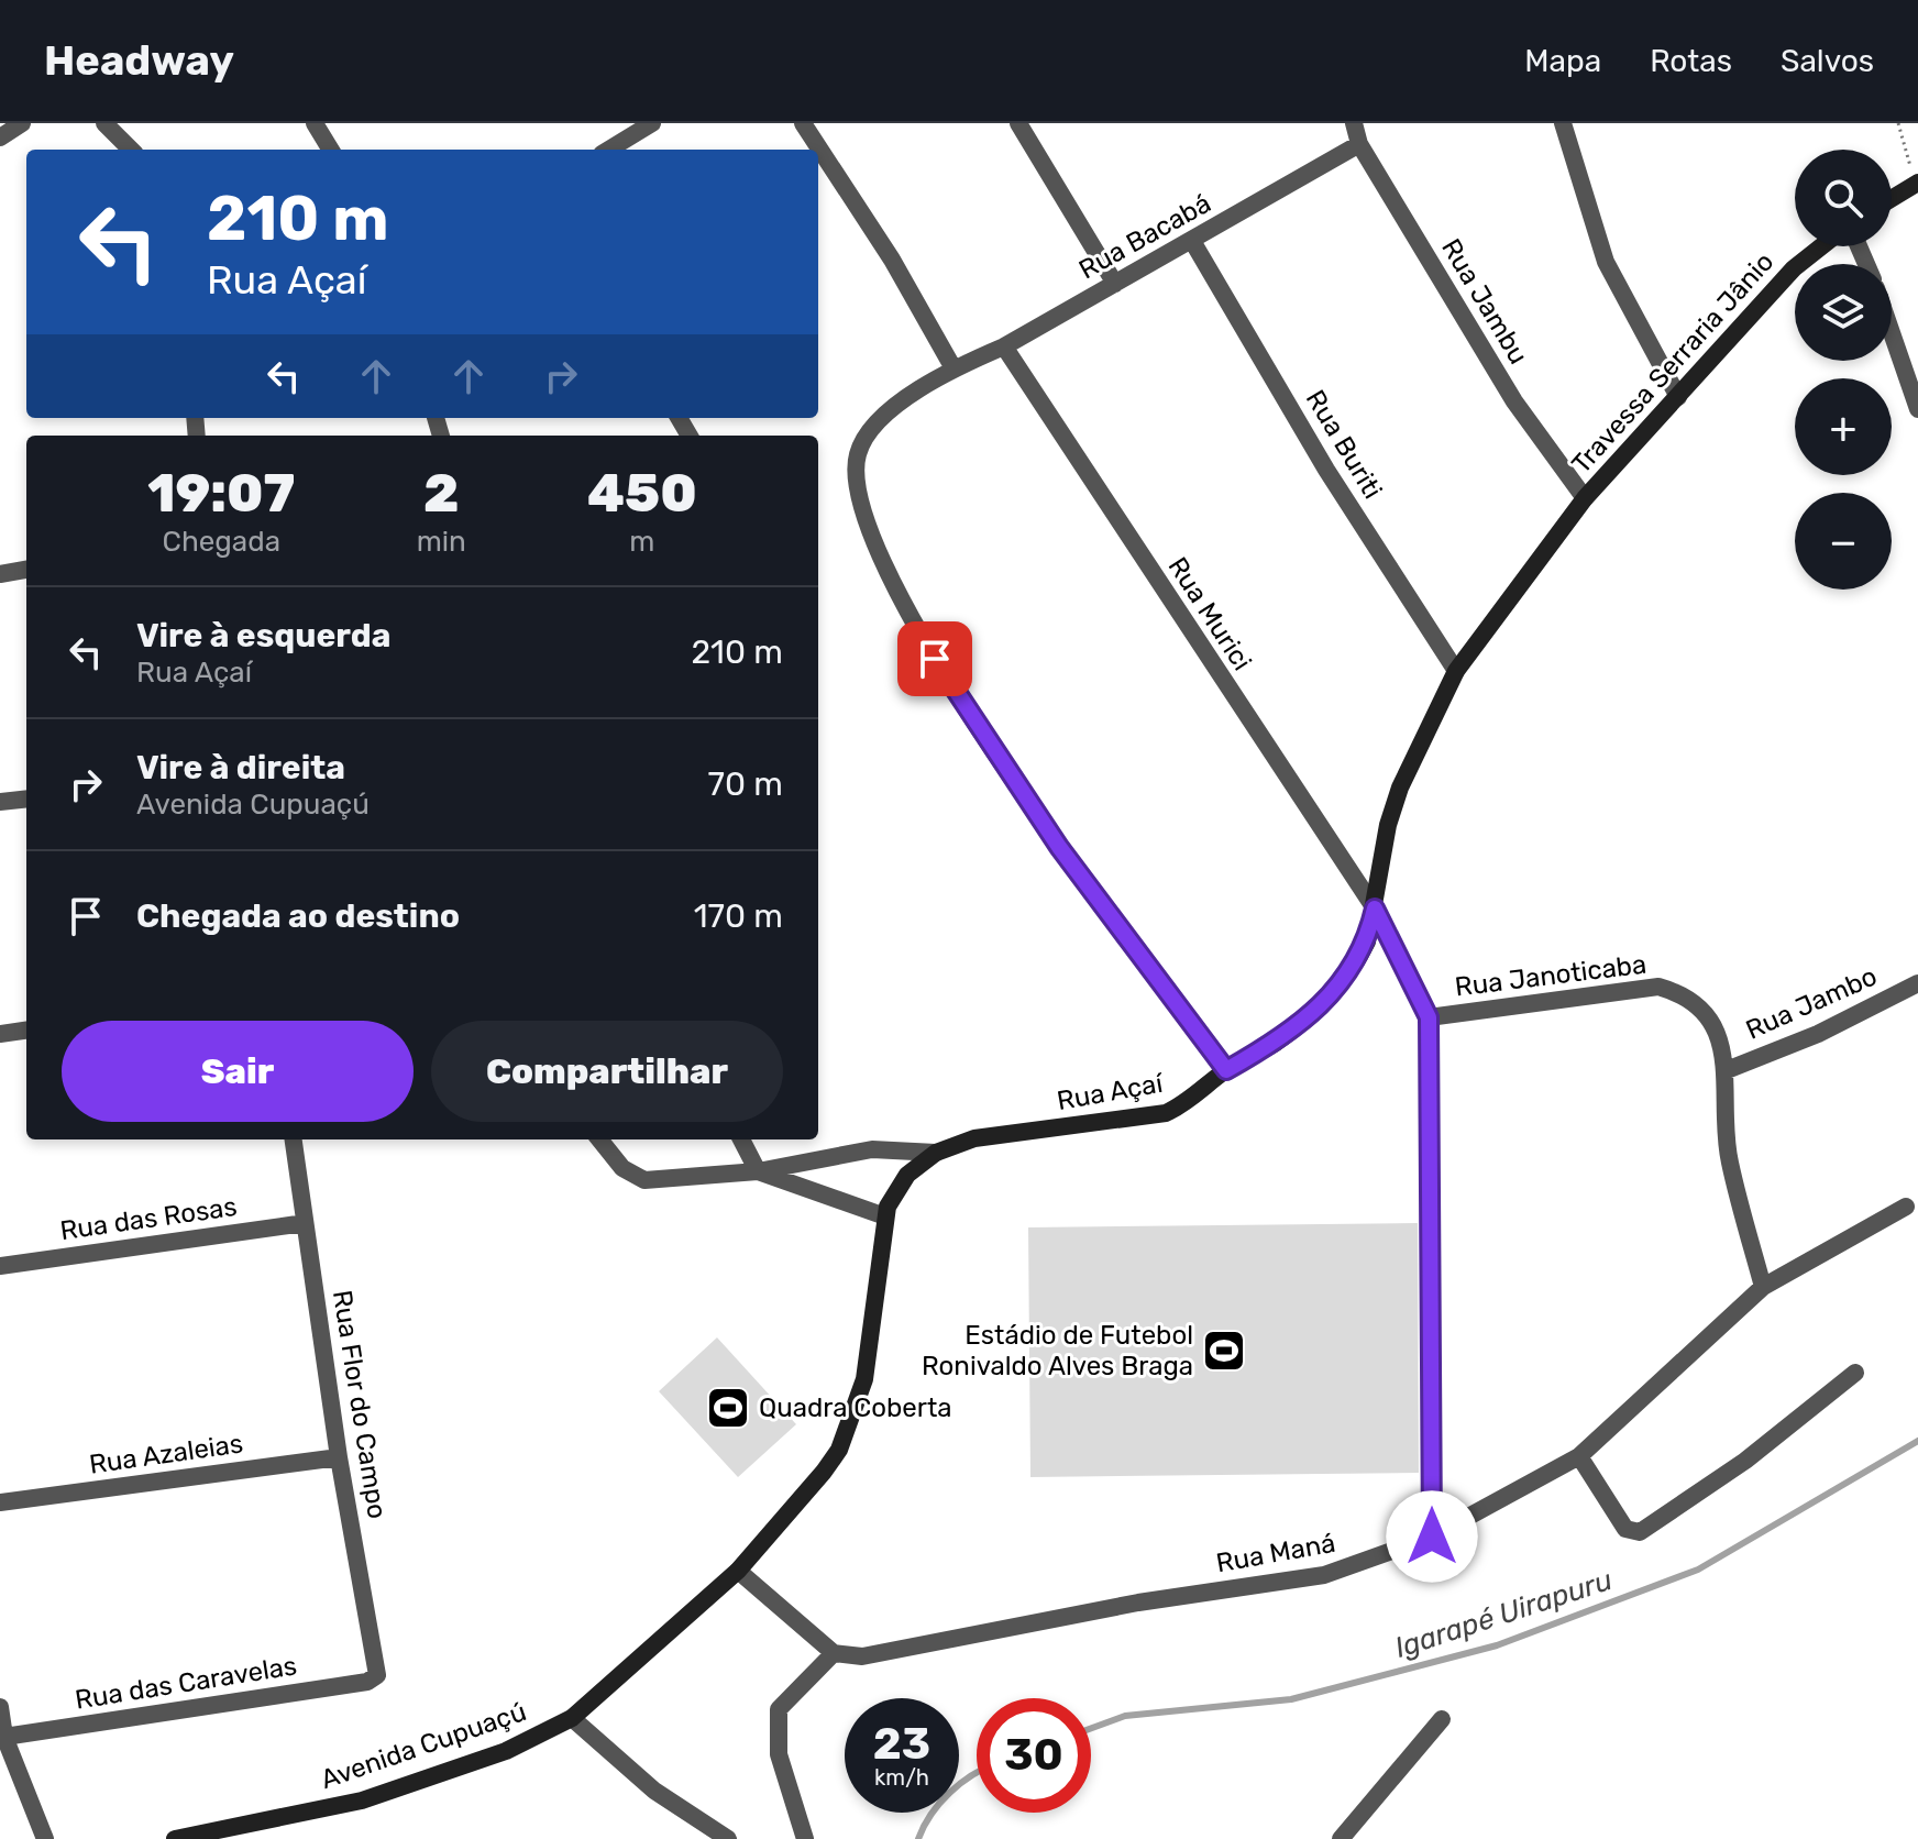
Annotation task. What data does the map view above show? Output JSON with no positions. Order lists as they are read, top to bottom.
{
  "streets": {
    "street": [
      "Rua Bacabá",
      "Rua Jambu",
      "Travessa Serraria Jânio",
      "Rua Buriti",
      "Rua Murici",
      "Rua Janoticaba",
      "Rua Jambo",
      "Rua Açaí",
      "Rua das Rosas",
      "Rua Flor do Campo",
      "Rua Azaleias",
      "Rua Maná",
      "Rua das Caravelas",
      "Avenida Cupuaçú"
    ]
  },
  "crossings": [
    ["Rua Bacabá", "Rua Jambu"],
    ["Rua Bacabá", "Rua Buriti"],
    ["Rua Bacabá", "Rua Murici"],
    ["Rua Jambu", "Travessa Serraria Jânio"],
    ["Rua Jambu", "Rua Açaí"],
    ["Travessa Serraria Jânio", "Rua Açaí"],
    ["Rua Buriti", "Rua Açaí"],
    ["Rua Murici", "Rua Janoticaba"],
    ["Rua Murici", "Rua Açaí"],
    ["Rua Janoticaba", "Rua Jambo"],
    ["Rua Janoticaba", "Rua Maná"],
    ["Rua Açaí", "Avenida Cupuaçú"],
    ["Rua das Rosas", "Rua Flor do Campo"],
    ["Rua Flor do Campo", "Rua Azaleias"],
    ["Rua Flor do Campo", "Rua das Caravelas"]
  ],
  "water": ["Igarapé Uirapuru"],
  "places": {
    "sports": ["Estádio de Futebol Ronivaldo Alves Braga", "Quadra Coberta"]
  },
  "page": {
    "header": "Headway",
    "nav": ["Mapa", "Rotas", "Salvos"],
    "map_buttons": ["+", "−"],
    "turn": ["210 m", "Rua Açaí"],
    "eta": [
      "19:07",
      "Chegada",
      "2",
      "min",
      "450",
      "m"
    ],
    "list": [
      {
        "name": "Vire à esquerda",
        "note": "Rua Açaí",
        "value": "210 m"
      },
      {
        "name": "Vire à direita",
        "note": "Avenida Cupuaçú",
        "value": "70 m"
      },
      {
        "name": "Chegada ao destino",
        "value": "170 m"
      }
    ],
    "buttons": ["Sair", "Compartilhar"],
    "speed": "23 km/h",
    "limit": "30"
  }
}
